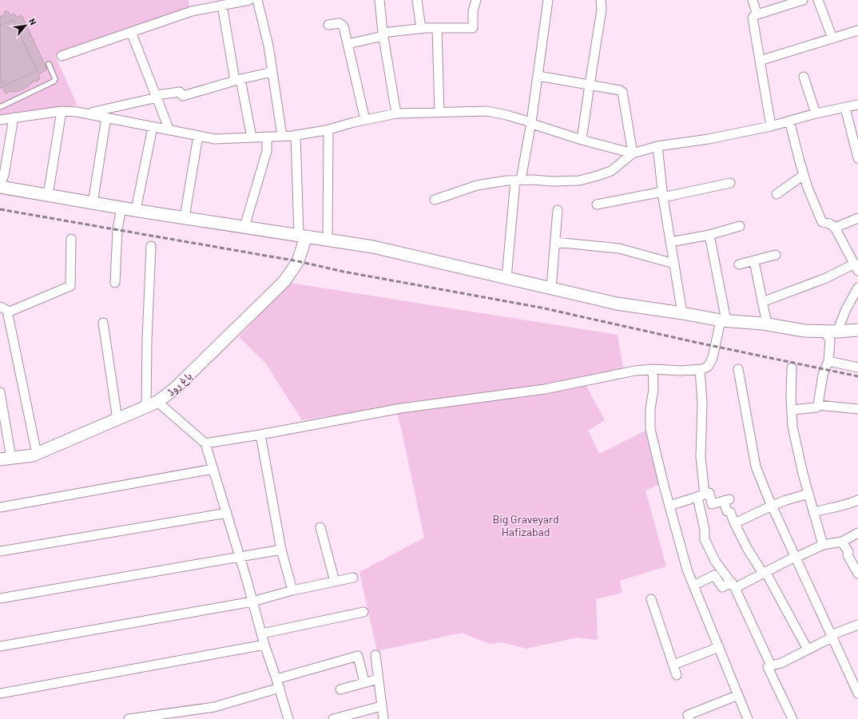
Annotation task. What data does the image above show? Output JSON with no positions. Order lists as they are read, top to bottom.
{
  "streets": {
    "street": ["باغ روڈ"]
  },
  "parks": ["Big Graveyard Hafizabad"],
  "north": "top right"
}
